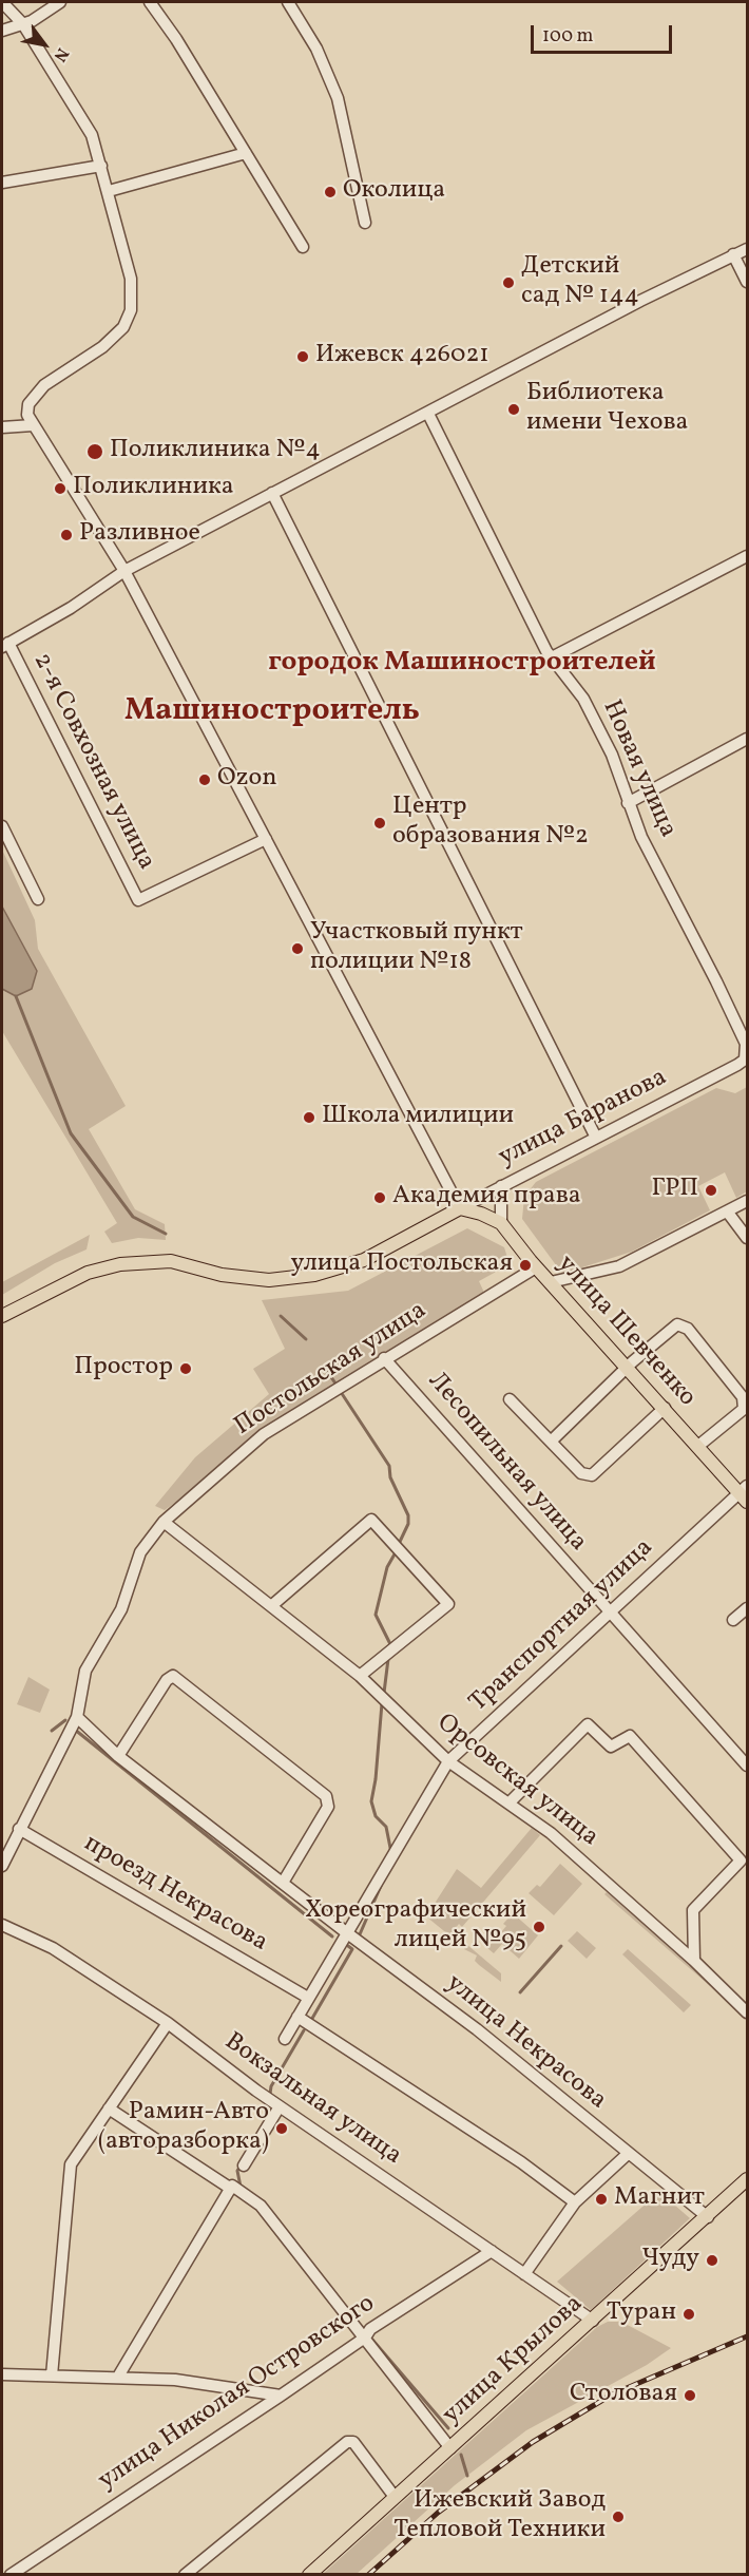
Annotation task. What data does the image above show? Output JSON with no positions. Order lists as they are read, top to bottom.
{
  "streets": {
    "main road": ["улица Баранова", "улица Шевченко", "улица Крылова"],
    "street": [
      "2-я Совхозная улица",
      "Новая улица",
      "Постольская улица",
      "Лесопильная улица",
      "Транспортная улица",
      "Орсовская улица",
      "проезд Некрасова",
      "улица Некрасова",
      "Вокзальная улица",
      "улица Николая Островского"
    ]
  },
  "crossings": [
    ["Новая улица", "улица Баранова"],
    ["улица Баранова", "улица Шевченко"],
    ["улица Шевченко", "Постольская улица"],
    ["улица Шевченко", "Транспортная улица"],
    ["Постольская улица", "Лесопильная улица"],
    ["Постольская улица", "Орсовская улица"],
    ["Постольская улица", "проезд Некрасова"],
    ["Постольская улица", "улица Некрасова"],
    ["Лесопильная улица", "Транспортная улица"],
    ["Транспортная улица", "Орсовская улица"],
    ["Транспортная улица", "проезд Некрасова"],
    ["Транспортная улица", "улица Некрасова"],
    ["улица Некрасова", "улица Крылова"],
    ["Вокзальная улица", "улица Крылова"],
    ["Вокзальная улица", "улица Николая Островского"]
  ],
  "districts": ["городок Машиностроителей", "Машиностроитель"],
  "places": [
    "Околица",
    "Детский сад № 144",
    "Ижевск 426021",
    "Библиотека имени Чехова",
    "Поликлиника №4",
    "Поликлиника",
    "Разливное",
    "Ozon",
    "Центр образования №2",
    "Участковый пункт полиции №18",
    "Школа милиции",
    "ГРП",
    "Академия права",
    "улица Постольская",
    "Простор",
    "Хореографический лицей №95",
    "Рамин-Авто (авторазборка)",
    "Магнит",
    "Чуду",
    "Туран",
    "Столовая",
    "Ижевский Завод Тепловой Техники"
  ],
  "scale_bar": "100 m",
  "north": "bottom right"
}
